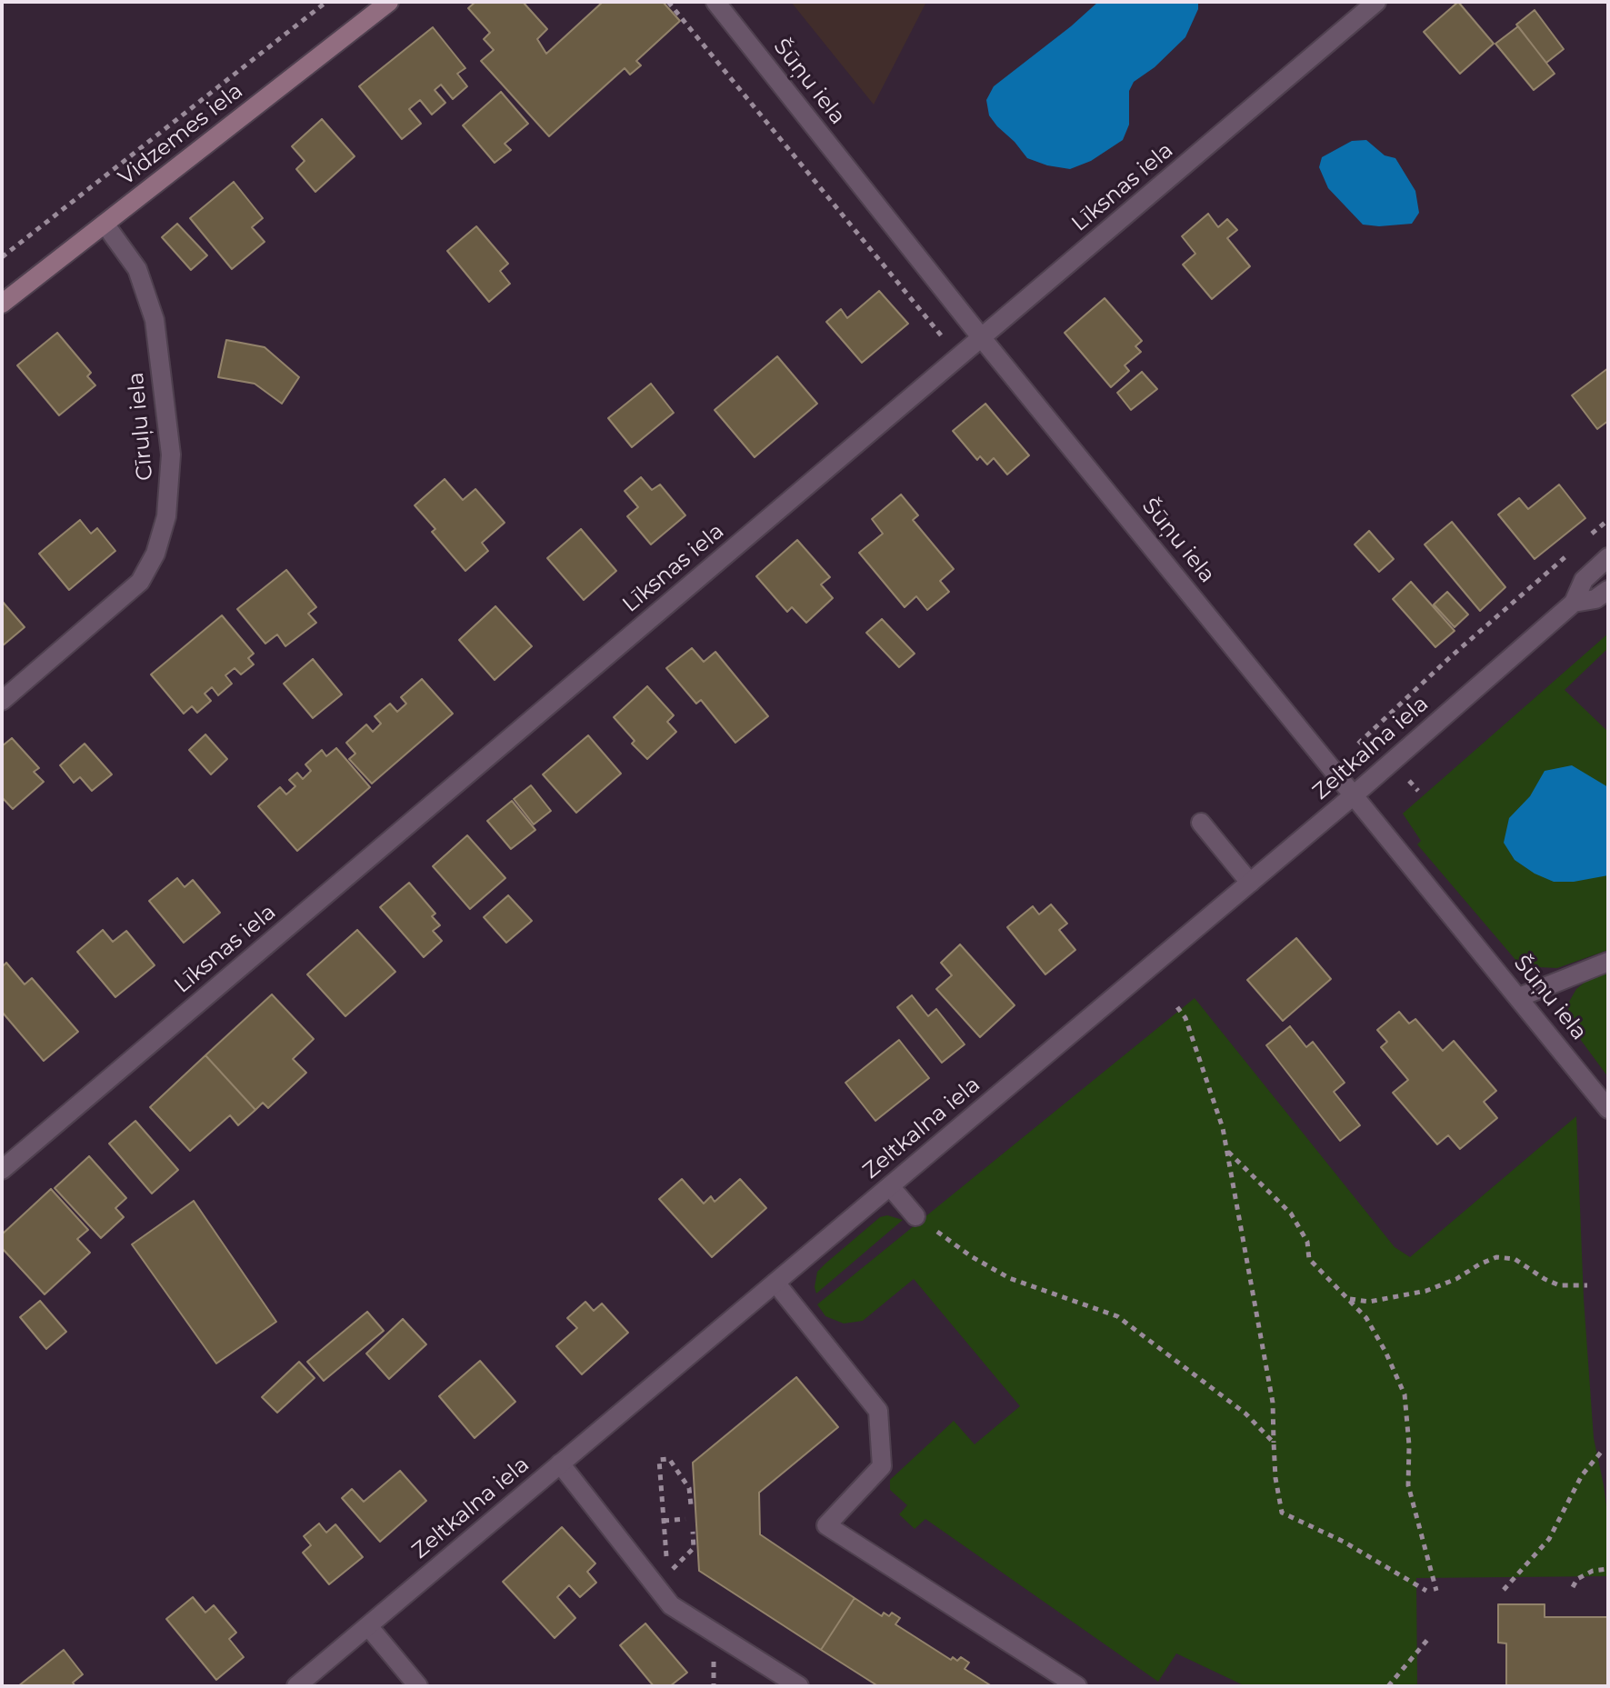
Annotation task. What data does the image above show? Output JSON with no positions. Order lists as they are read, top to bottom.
{
  "streets": {
    "street": [
      "Šūņu iela",
      "Vidzemes iela",
      "Līksnas iela",
      "Cīruļu iela",
      "Zeltkalna iela"
    ]
  },
  "crossings": [
    ["Šūņu iela", "Līksnas iela"],
    ["Šūņu iela", "Zeltkalna iela"],
    ["Vidzemes iela", "Cīruļu iela"]
  ]
}
